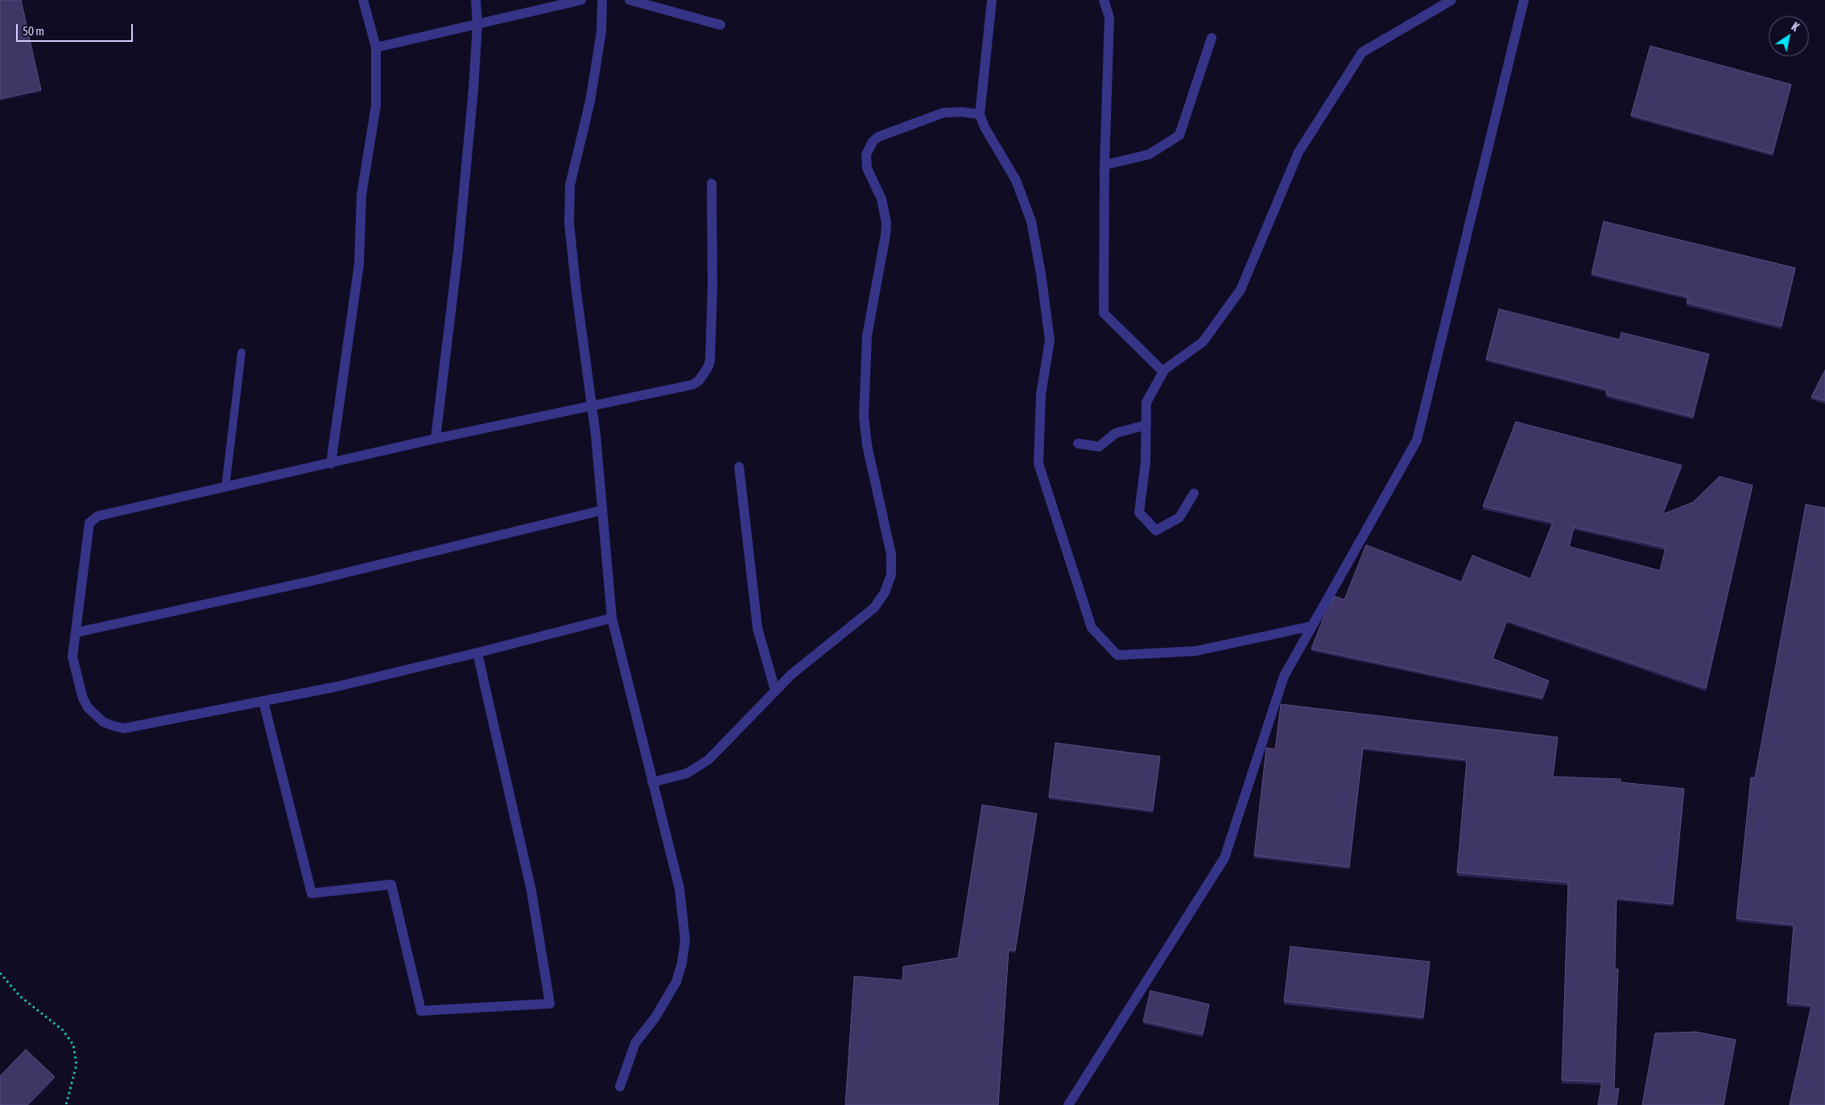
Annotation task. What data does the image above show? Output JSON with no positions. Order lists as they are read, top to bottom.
{
  "scale_bar": "50 m",
  "north": "top right"
}
